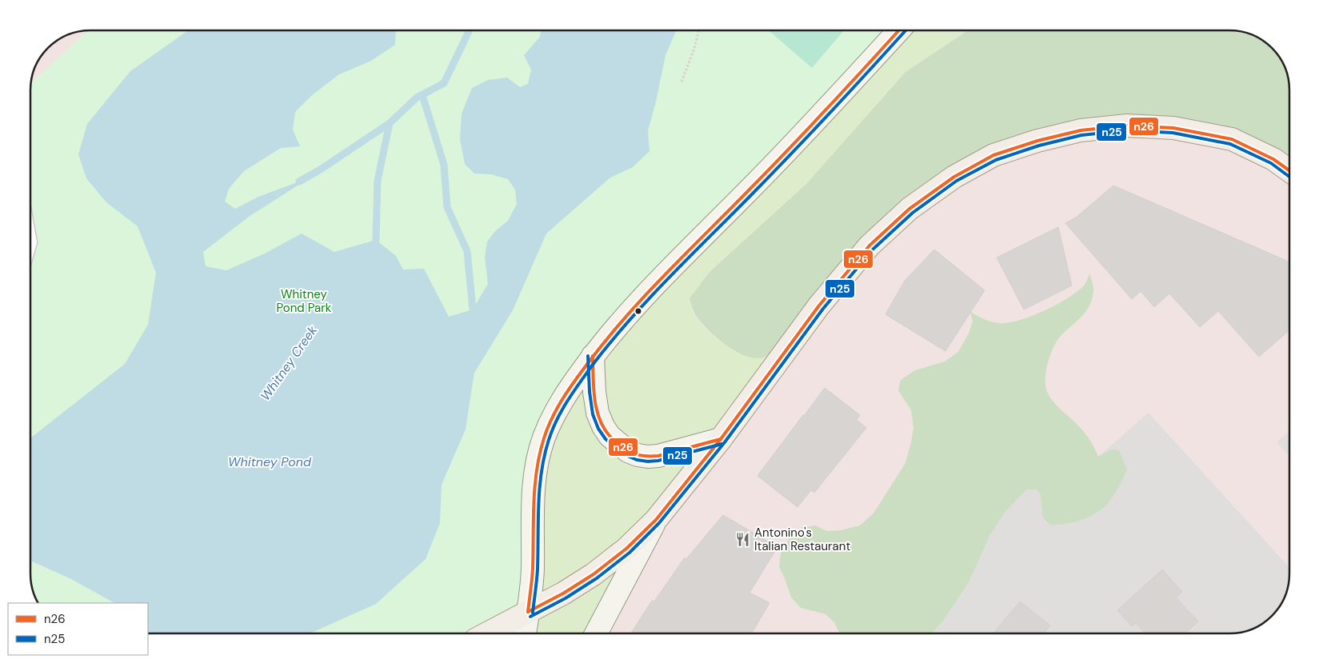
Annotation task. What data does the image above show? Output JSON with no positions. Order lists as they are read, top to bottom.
{
  "water": ["Whitney Creek", "Whitney Pond"],
  "parks": ["Whitney Pond Park"],
  "places": {
    "restaurant": ["Antonino's Italian Restaurant"]
  },
  "lines": ["transit line n26", "transit line n25"],
  "legend": ["n26", "n25"]
}
